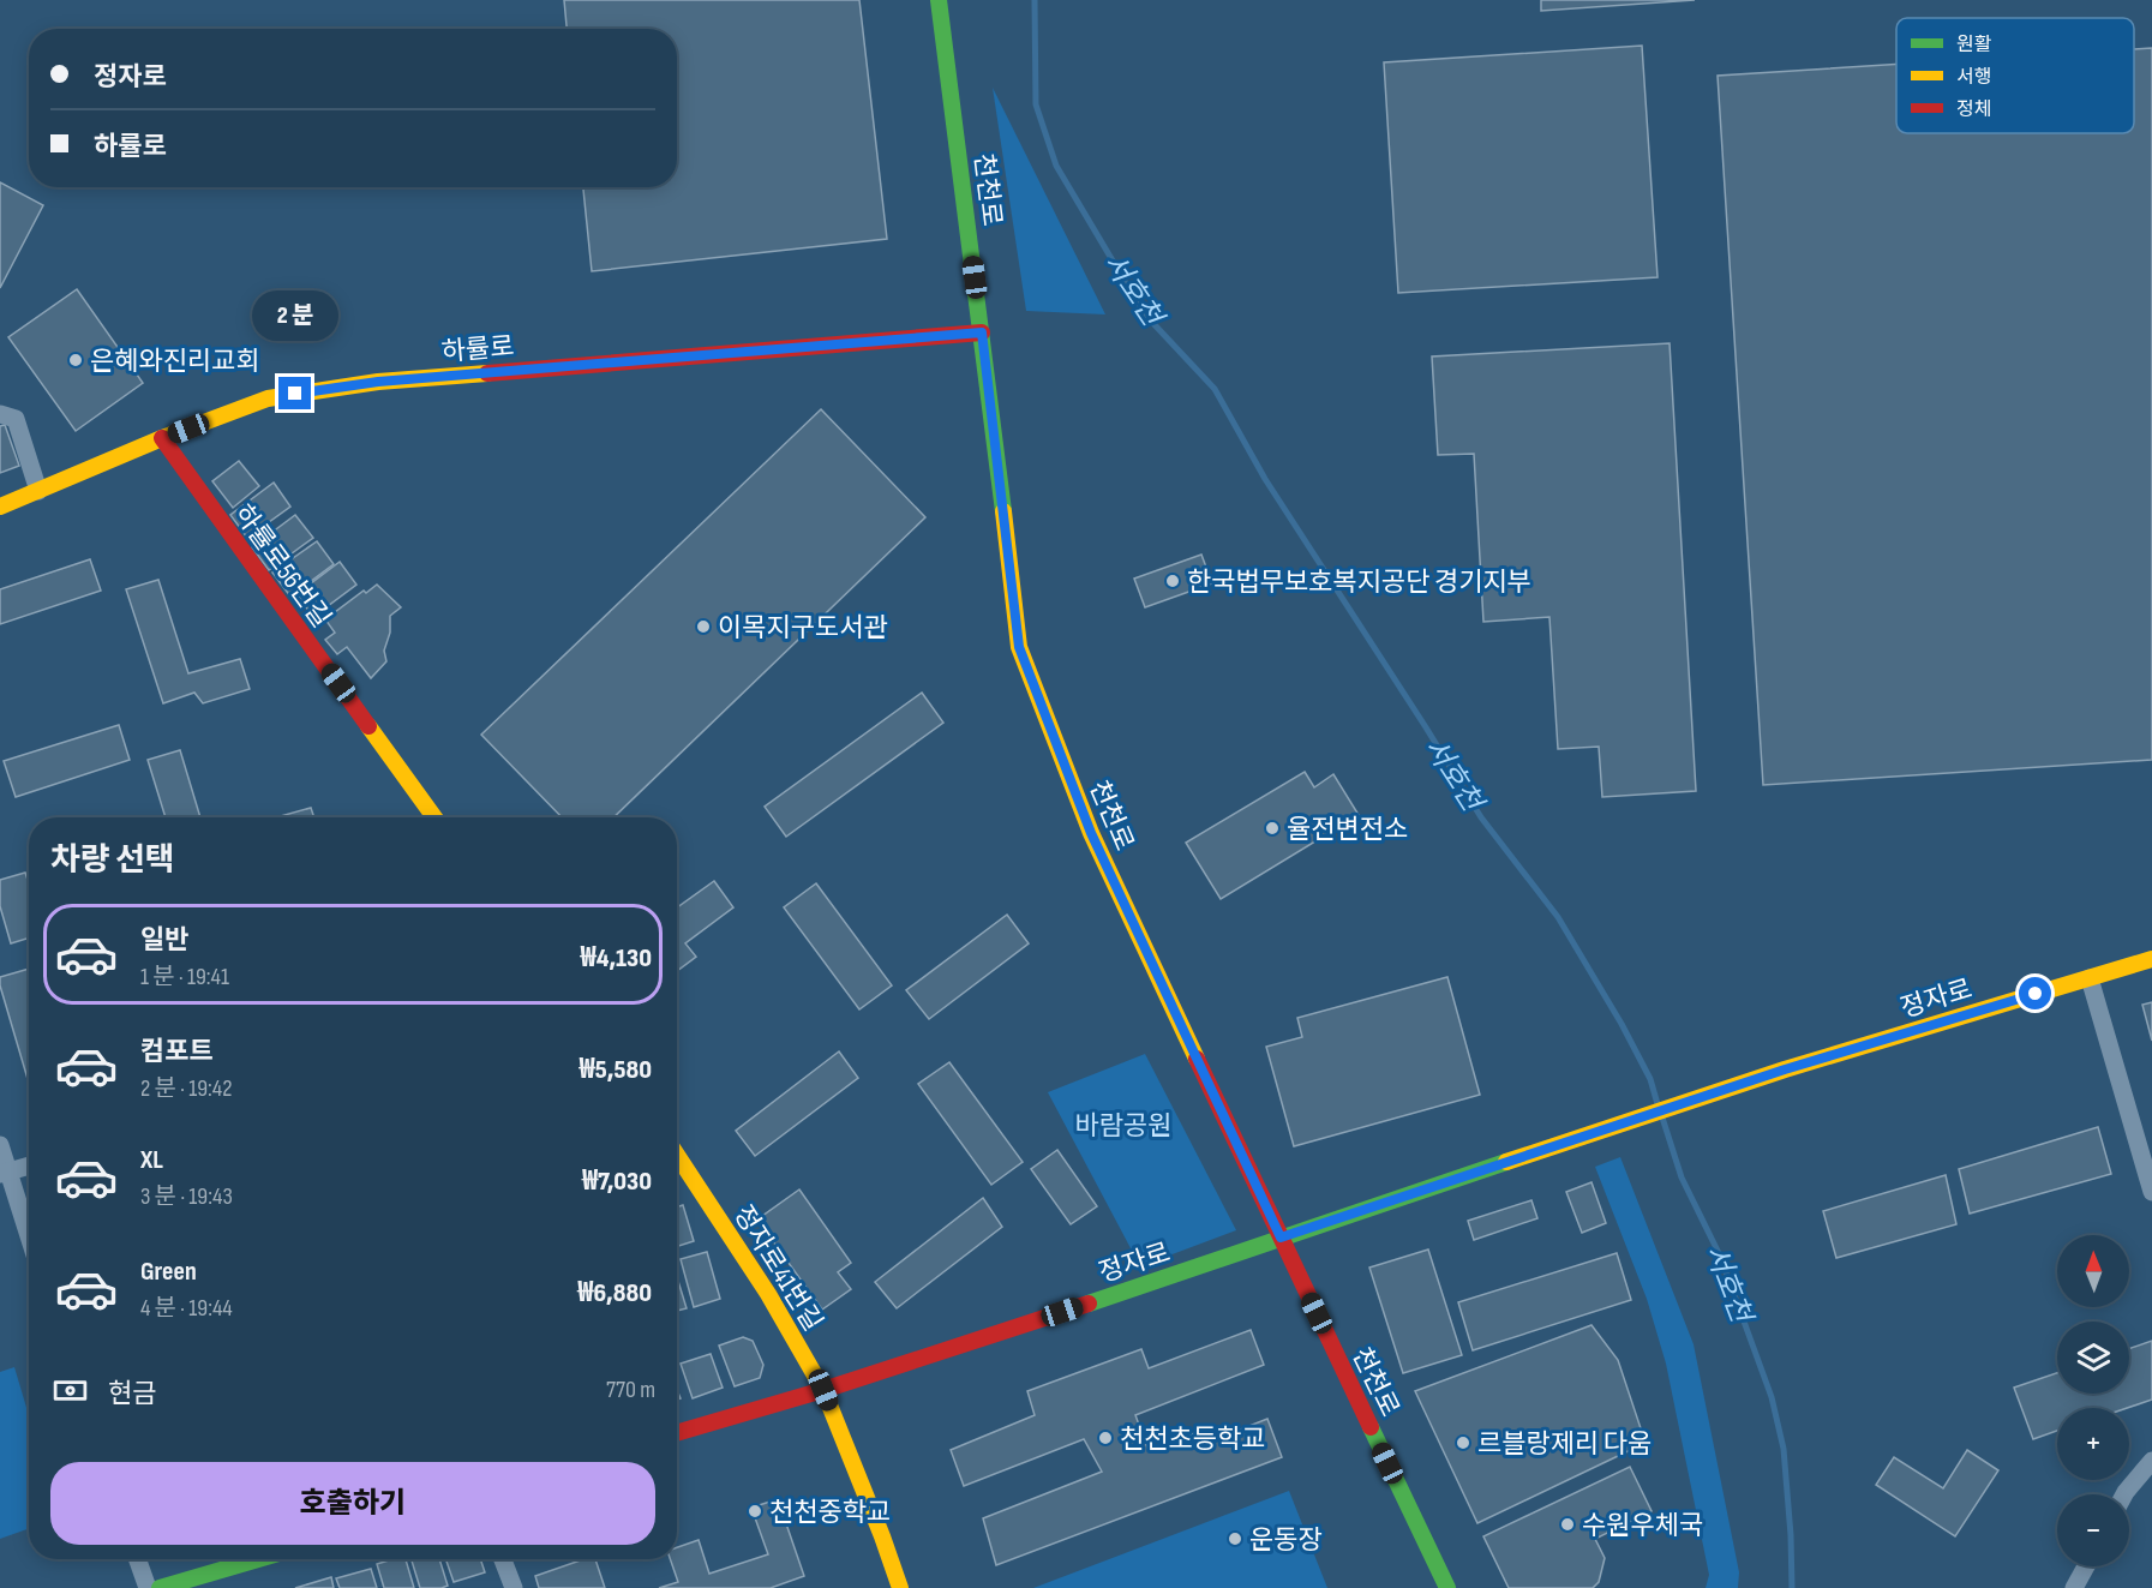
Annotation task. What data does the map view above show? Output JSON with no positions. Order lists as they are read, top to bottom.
{
  "streets": {
    "street": [
      "천천로",
      "하률로",
      "하률로56번길",
      "정자로",
      "정자로41번길"
    ]
  },
  "crossings": [
    ["천천로", "하률로"],
    ["천천로", "정자로"],
    ["하률로", "하률로56번길"],
    ["정자로", "정자로41번길"]
  ],
  "water": ["서호천"],
  "parks": ["바람공원"],
  "places": [
    "은혜와진리교회",
    "한국법무보호복지공단 경기지부",
    "이목지구도서관",
    "율전변전소",
    "천천초등학교",
    "르블랑제리 다움",
    "천천중학교",
    "수원우체국",
    "운동장"
  ],
  "legend": ["원활", "서행", "정체"],
  "north": "top",
  "page": {
    "banner": ["정자로", "하률로"],
    "bubble": "2 분",
    "heading": "차량 선택",
    "list": [
      {
        "name": "일반",
        "note": "1 분 · 19:41",
        "value": "₩4,130"
      },
      {
        "name": "컴포트",
        "note": "2 분 · 19:42",
        "value": "₩5,580"
      },
      {
        "name": "XL",
        "note": "3 분 · 19:43",
        "value": "₩7,030"
      },
      {
        "name": "Green",
        "note": "4 분 · 19:44",
        "value": "₩6,880"
      }
    ],
    "map_buttons": ["+", "−"],
    "pay": ["현금", "770 m"],
    "buttons": "호출하기"
  }
}
